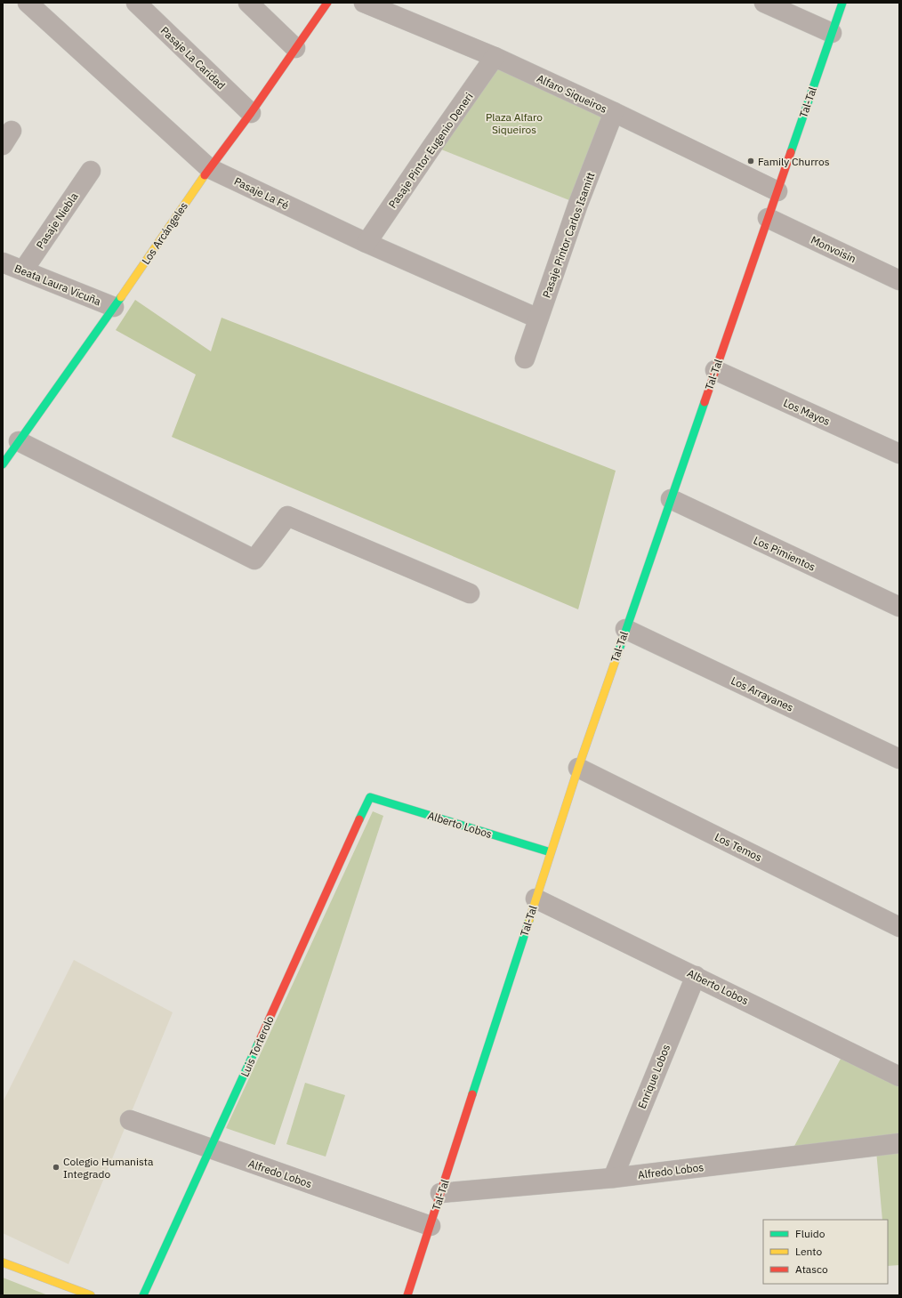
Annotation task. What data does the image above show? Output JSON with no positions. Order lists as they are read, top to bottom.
{
  "streets": {
    "street": [
      "Pasaje La Caridad",
      "Alfaro Siqueiros",
      "Tal-Tal",
      "Pasaje Pintor Eugenio Deneri",
      "Pasaje La Fé",
      "Pasaje Niebla",
      "Los Arcángeles",
      "Pasaje Pintor Carlos Isamitt",
      "Monvoisin",
      "Beata Laura Vicuña",
      "Los Mayos",
      "Los Pimientos",
      "Los Arrayanes",
      "Alberto Lobos",
      "Los Temos",
      "Luis Torterolo",
      "Enrique Lobos",
      "Alfredo Lobos"
    ]
  },
  "crossings": [
    ["Pasaje La Caridad", "Los Arcángeles"],
    ["Alfaro Siqueiros", "Tal-Tal"],
    ["Alfaro Siqueiros", "Pasaje Pintor Eugenio Deneri"],
    ["Alfaro Siqueiros", "Pasaje Pintor Carlos Isamitt"],
    ["Tal-Tal", "Monvoisin"],
    ["Tal-Tal", "Los Mayos"],
    ["Tal-Tal", "Los Pimientos"],
    ["Tal-Tal", "Los Arrayanes"],
    ["Tal-Tal", "Alberto Lobos"],
    ["Tal-Tal", "Los Temos"],
    ["Tal-Tal", "Alfredo Lobos"],
    ["Pasaje Pintor Eugenio Deneri", "Pasaje La Fé"],
    ["Pasaje La Fé", "Los Arcángeles"],
    ["Pasaje La Fé", "Pasaje Pintor Carlos Isamitt"],
    ["Pasaje Niebla", "Beata Laura Vicuña"],
    ["Los Arcángeles", "Beata Laura Vicuña"],
    ["Alberto Lobos", "Luis Torterolo"],
    ["Alberto Lobos", "Enrique Lobos"],
    ["Luis Torterolo", "Alfredo Lobos"],
    ["Enrique Lobos", "Alfredo Lobos"]
  ],
  "parks": ["Plaza Alfaro Siqueiros"],
  "places": ["Family Churros", "Colegio Humanista Integrado"],
  "legend": ["Fluido", "Lento", "Atasco"]
}
